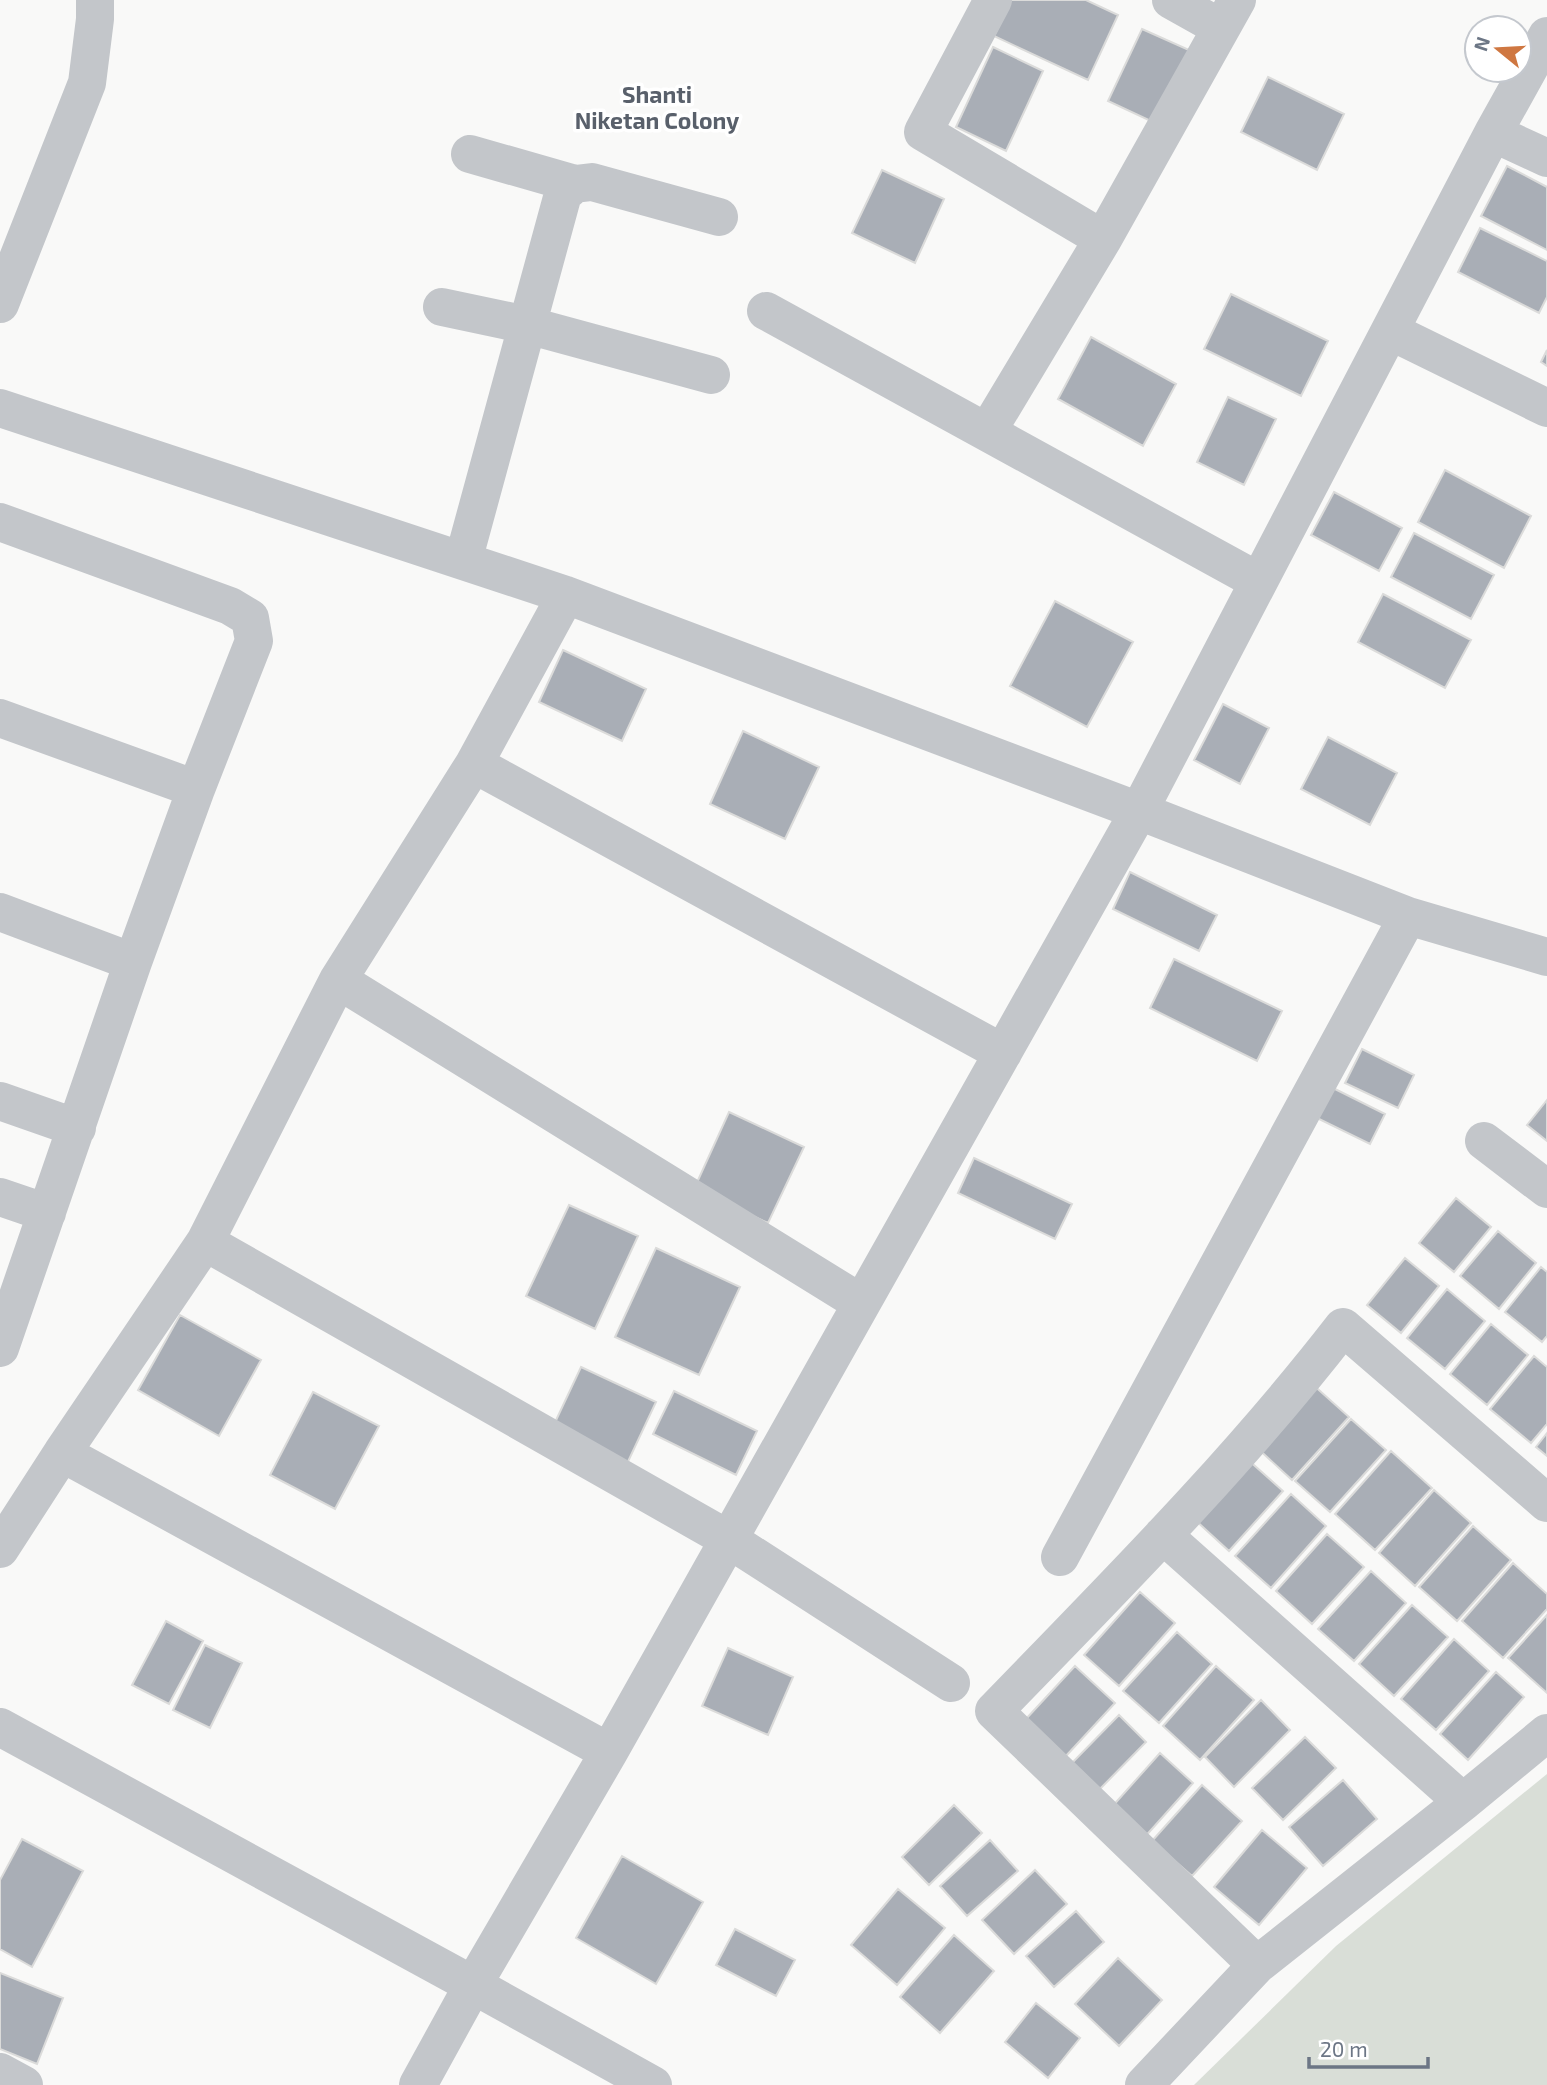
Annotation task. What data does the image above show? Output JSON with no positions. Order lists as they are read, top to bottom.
{
  "districts": ["Shanti Niketan Colony"],
  "scale_bar": "20 m",
  "north": "left"
}
